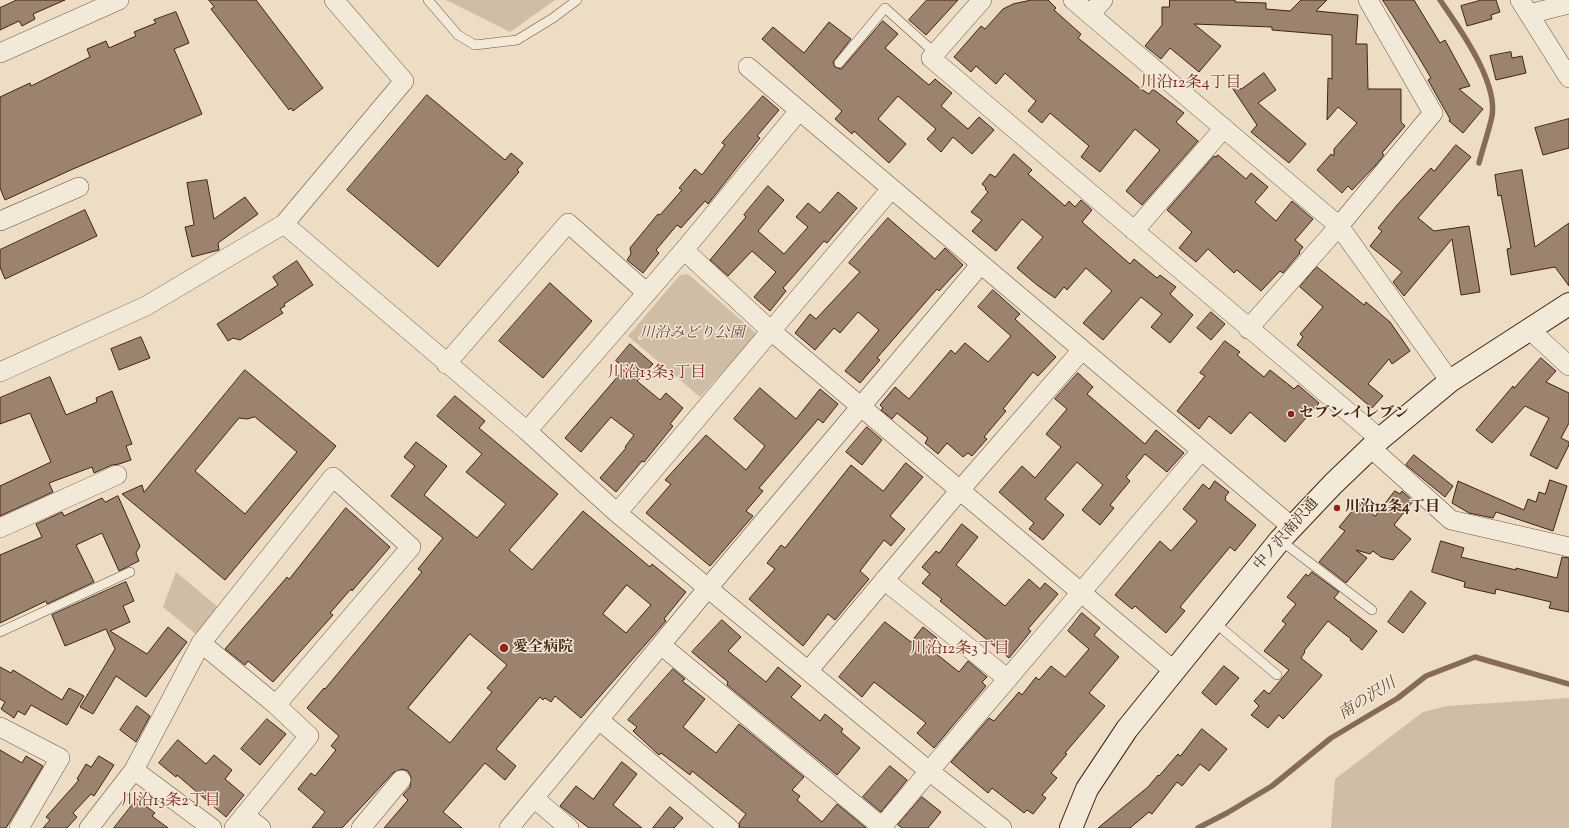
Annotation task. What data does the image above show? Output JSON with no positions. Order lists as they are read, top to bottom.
{
  "streets": {
    "street": ["中ノ沢南沢通"]
  },
  "districts": [
    "川沿12条4丁目",
    "川沿13条3丁目",
    "川沿12条3丁目",
    "川沿13条2丁目"
  ],
  "water": ["南の沢川"],
  "parks": ["川沿みどり公園"],
  "places": ["セブン-イレブン", "川沿12条4丁目", "愛全病院"]
}
